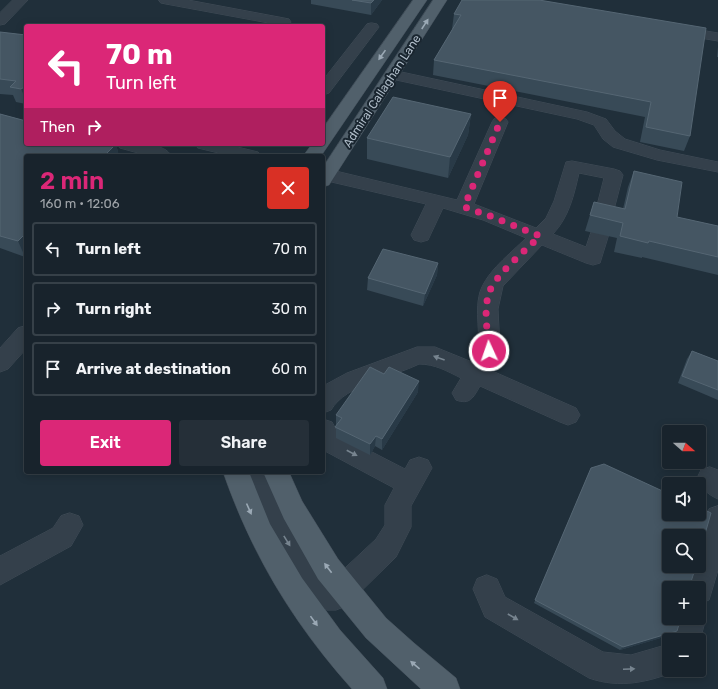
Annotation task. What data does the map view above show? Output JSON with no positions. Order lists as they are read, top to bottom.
{
  "streets": {
    "main road": ["Admiral Callaghan Lane"]
  },
  "north": "right",
  "page": {
    "turn": ["70 m", "Turn left"],
    "then": "Then",
    "heading": ["2 min", "160 m · 12:06"],
    "list": [
      {
        "name": "Turn left",
        "value": "70 m"
      },
      {
        "name": "Turn right",
        "value": "30 m"
      },
      {
        "name": "Arrive at destination",
        "value": "60 m"
      }
    ],
    "buttons": ["Exit", "Share"],
    "map_buttons": ["+", "−"]
  }
}
